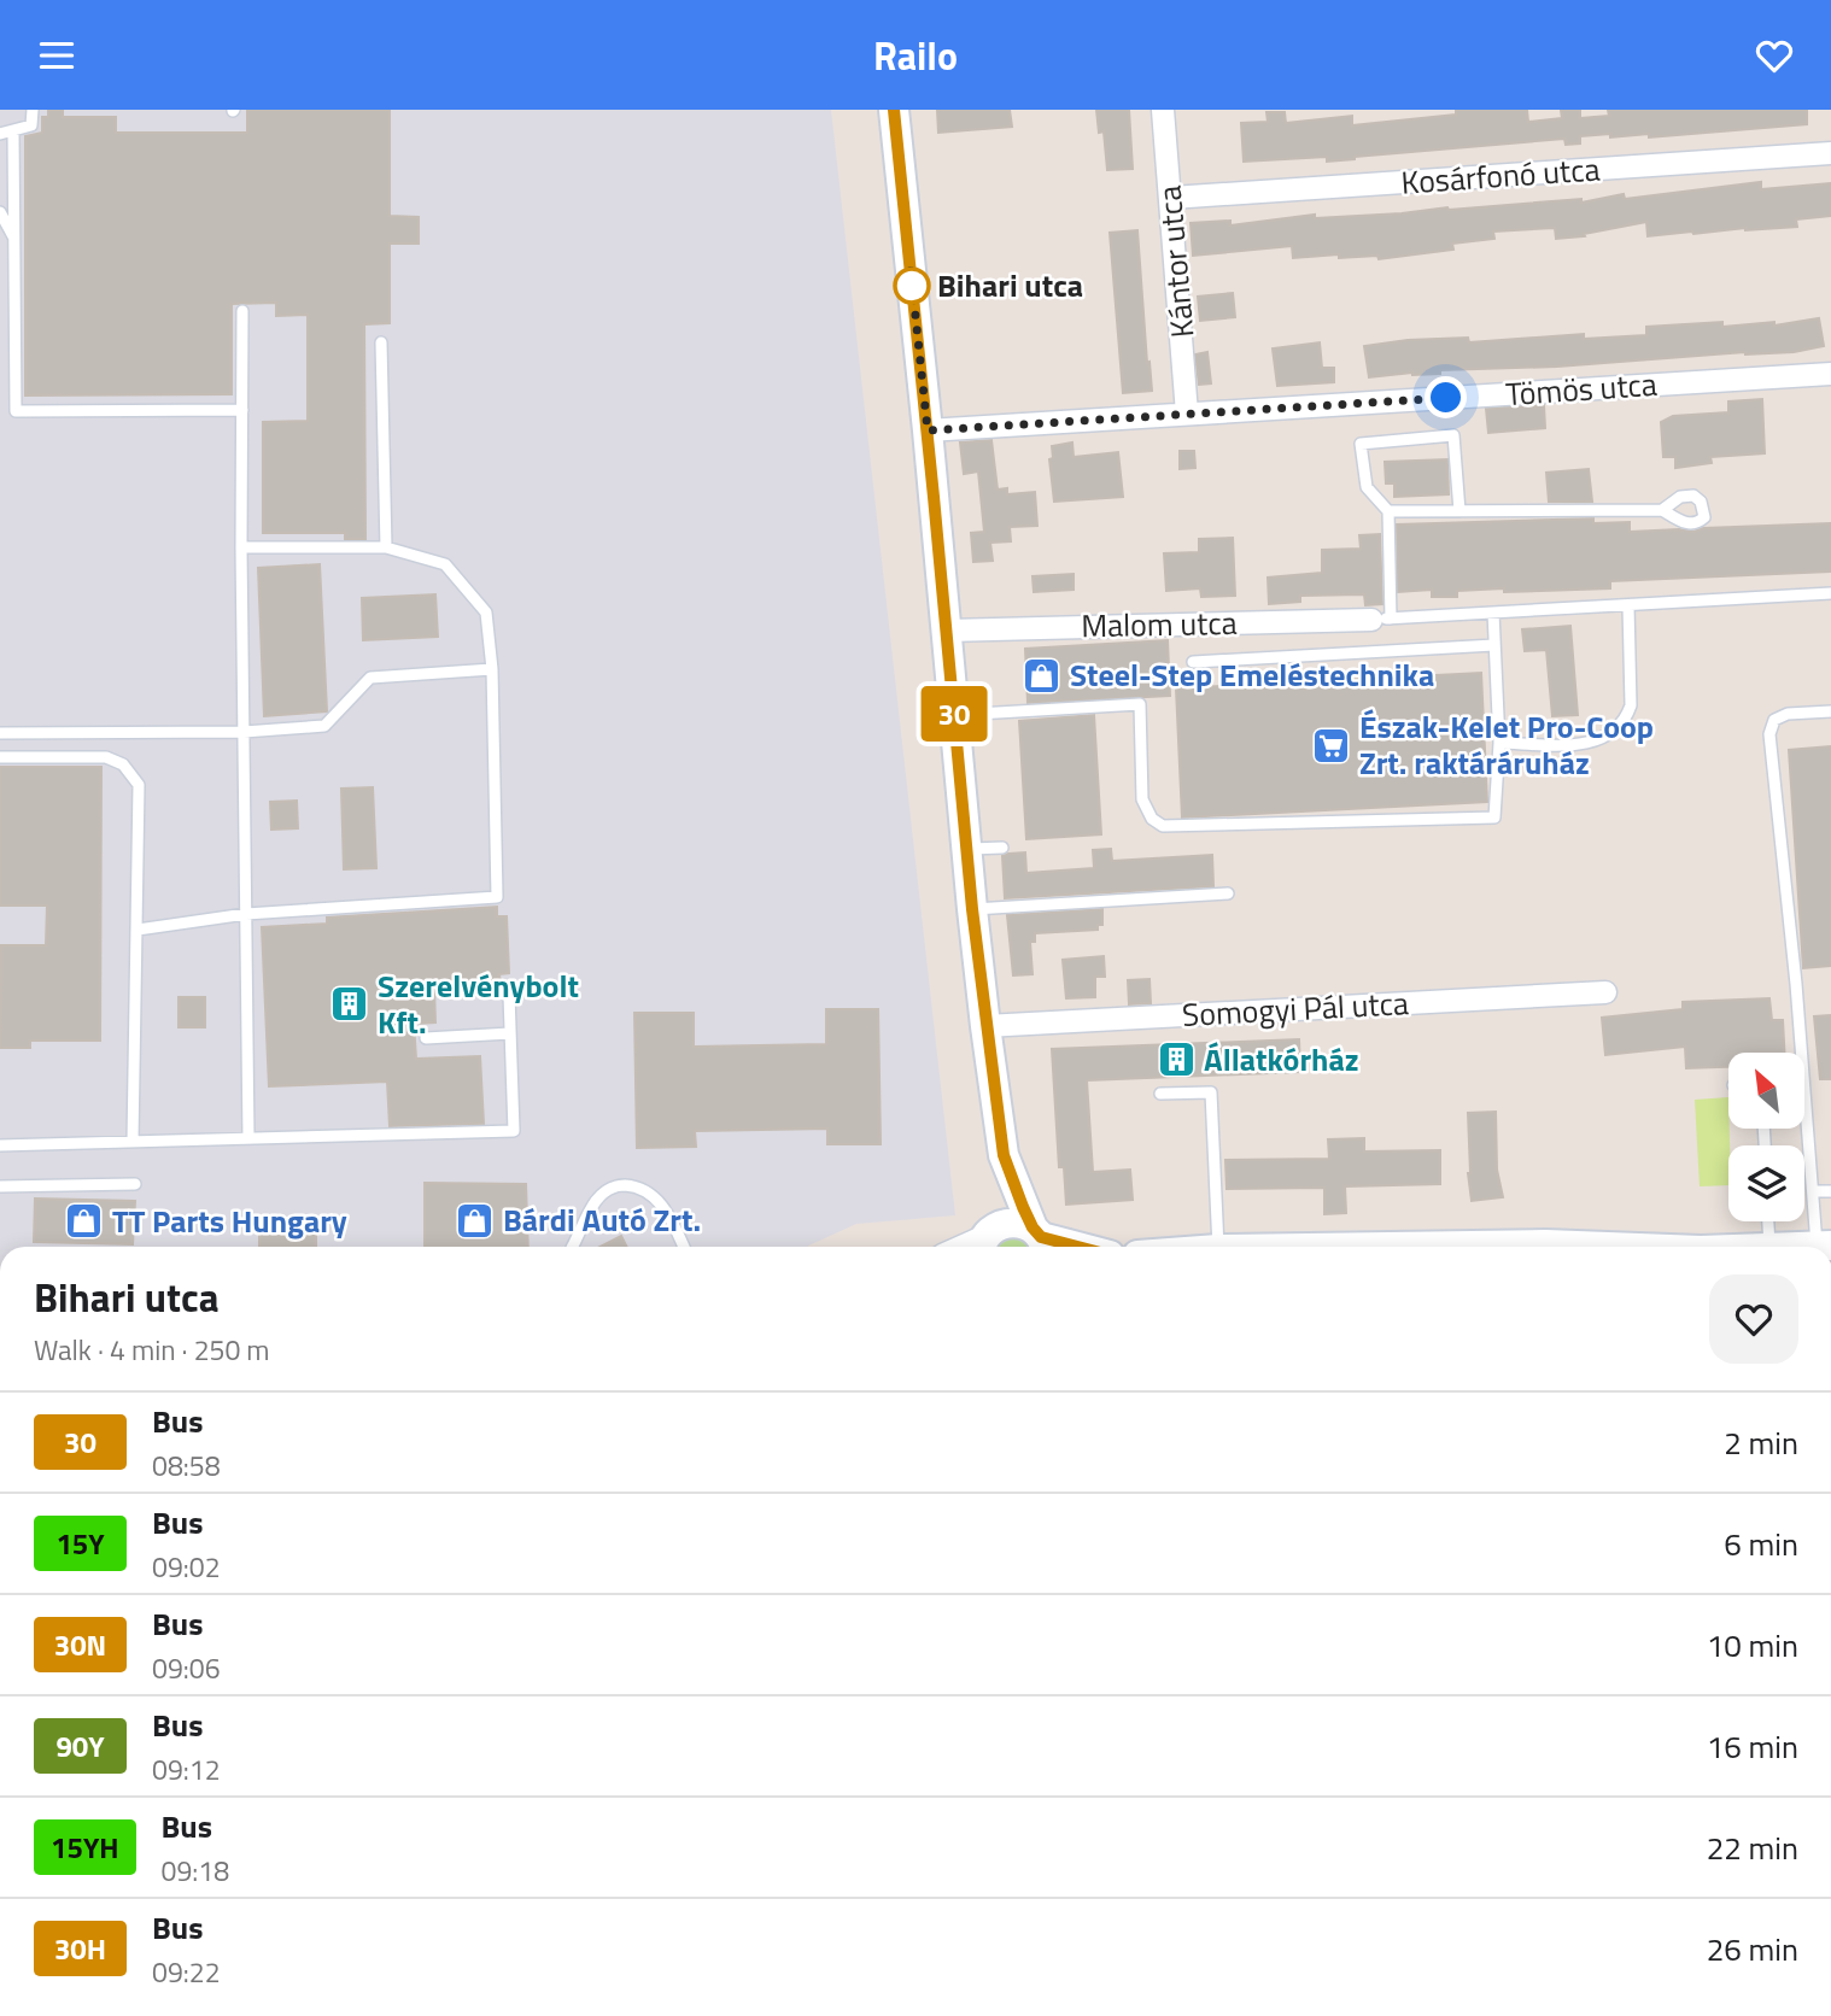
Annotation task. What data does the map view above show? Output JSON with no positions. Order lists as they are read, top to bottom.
{
  "streets": {
    "street": [
      "Kosárfonó utca",
      "Kántor utca",
      "Tömös utca",
      "Malom utca",
      "Somogyi Pál utca"
    ]
  },
  "crossings": [
    ["Kosárfonó utca", "Kántor utca"],
    ["Kántor utca", "Tömös utca"]
  ],
  "places": {
    "other": ["Bihari utca"],
    "shop": ["Steel-Step Emeléstechnika", "Bárdi Autó Zrt.", "TT Parts Hungary"],
    "supermarket": ["Észak-Kelet Pro-Coop Zrt. raktáráruház"],
    "building": ["Szerelvénybolt Kft.", "Állatkórház"]
  },
  "lines": ["bus line 30"],
  "north": "top left",
  "page": {
    "header": "Railo",
    "on_map": "30",
    "heading": ["Bihari utca", "Walk · 4 min · 250 m"],
    "list": [
      {
        "mark": "30",
        "name": "Bus",
        "note": "08:58",
        "value": "2 min"
      },
      {
        "mark": "15Y",
        "name": "Bus",
        "note": "09:02",
        "value": "6 min"
      },
      {
        "mark": "30N",
        "name": "Bus",
        "note": "09:06",
        "value": "10 min"
      },
      {
        "mark": "90Y",
        "name": "Bus",
        "note": "09:12",
        "value": "16 min"
      },
      {
        "mark": "15YH",
        "name": "Bus",
        "note": "09:18",
        "value": "22 min"
      },
      {
        "mark": "30H",
        "name": "Bus",
        "note": "09:22",
        "value": "26 min"
      }
    ]
  }
}
